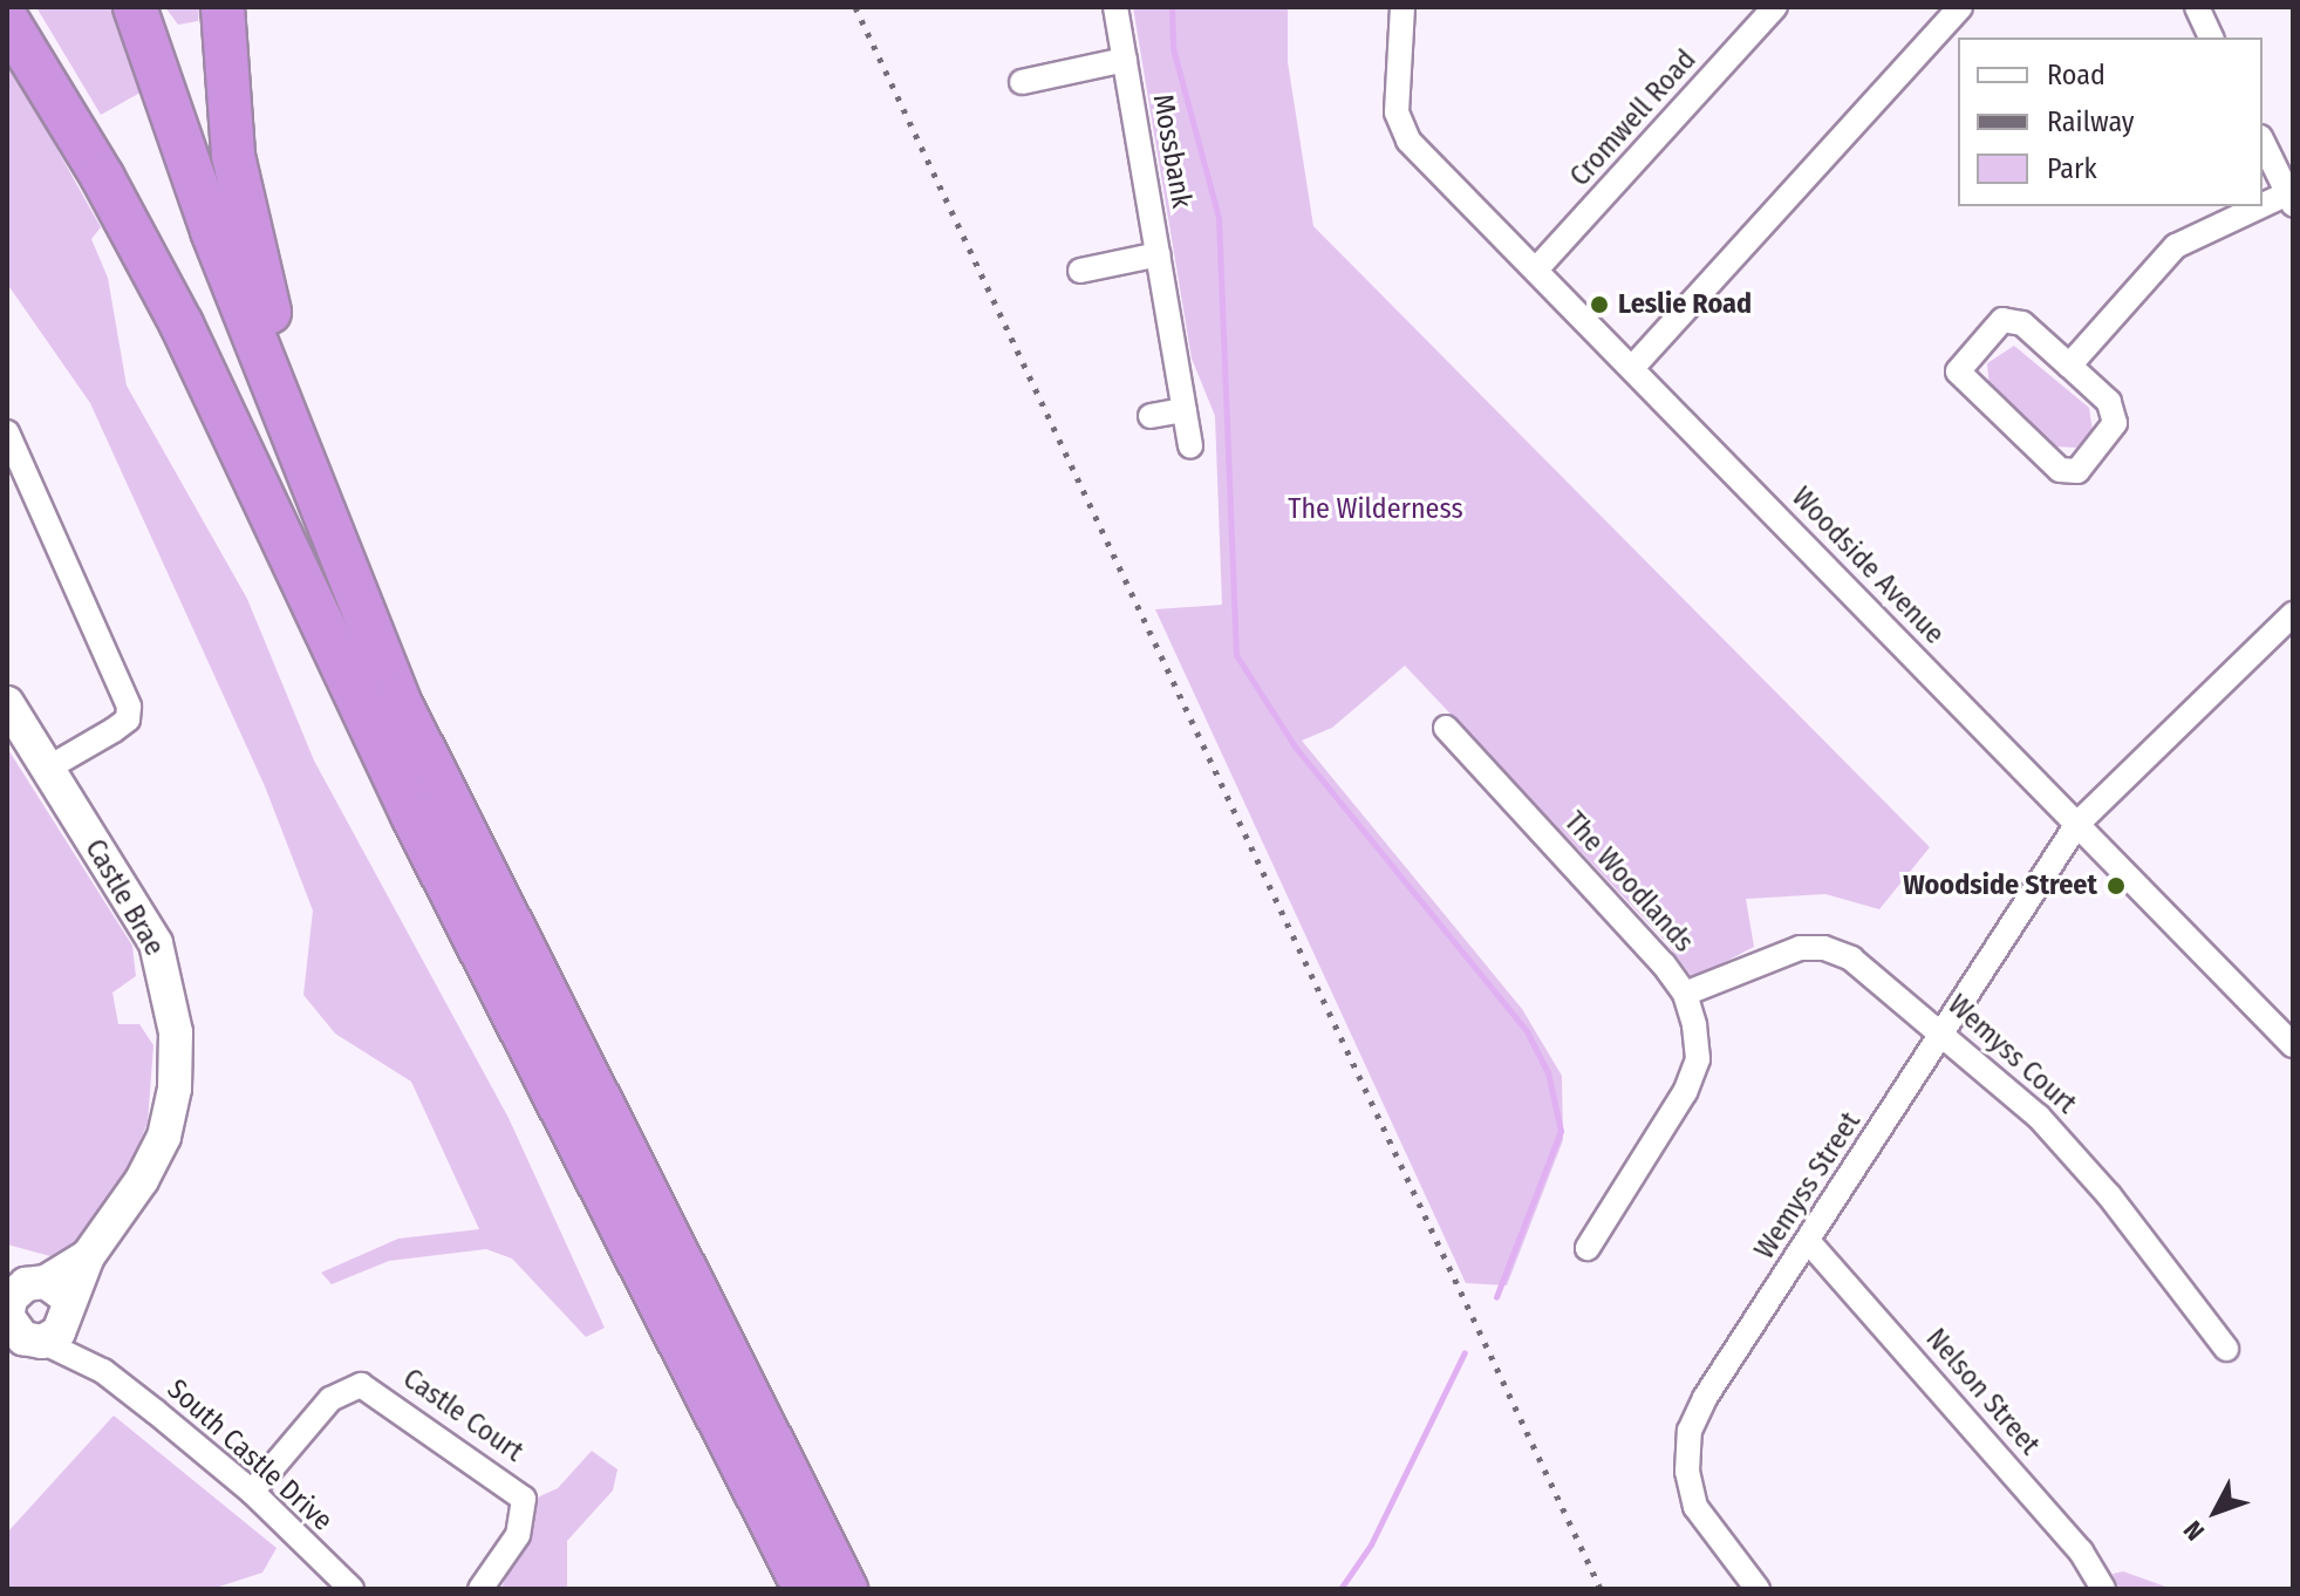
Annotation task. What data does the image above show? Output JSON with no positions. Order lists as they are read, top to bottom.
{
  "streets": {
    "street": [
      "Cromwell Road",
      "Mossbank",
      "Woodside Avenue",
      "The Woodlands",
      "Castle Brae",
      "Wemyss Court",
      "Wemyss Street",
      "Nelson Street",
      "Castle Court",
      "South Castle Drive"
    ]
  },
  "crossings": [
    ["Cromwell Road", "Woodside Avenue"],
    ["Woodside Avenue", "Wemyss Street"],
    ["The Woodlands", "Wemyss Court"],
    ["Castle Brae", "South Castle Drive"],
    ["Wemyss Court", "Wemyss Street"],
    ["Wemyss Street", "Nelson Street"],
    ["Castle Court", "South Castle Drive"]
  ],
  "parks": ["The Wilderness"],
  "places": ["Leslie Road", "Woodside Street"],
  "legend": ["Road", "Railway", "Park"],
  "north": "bottom left"
}
